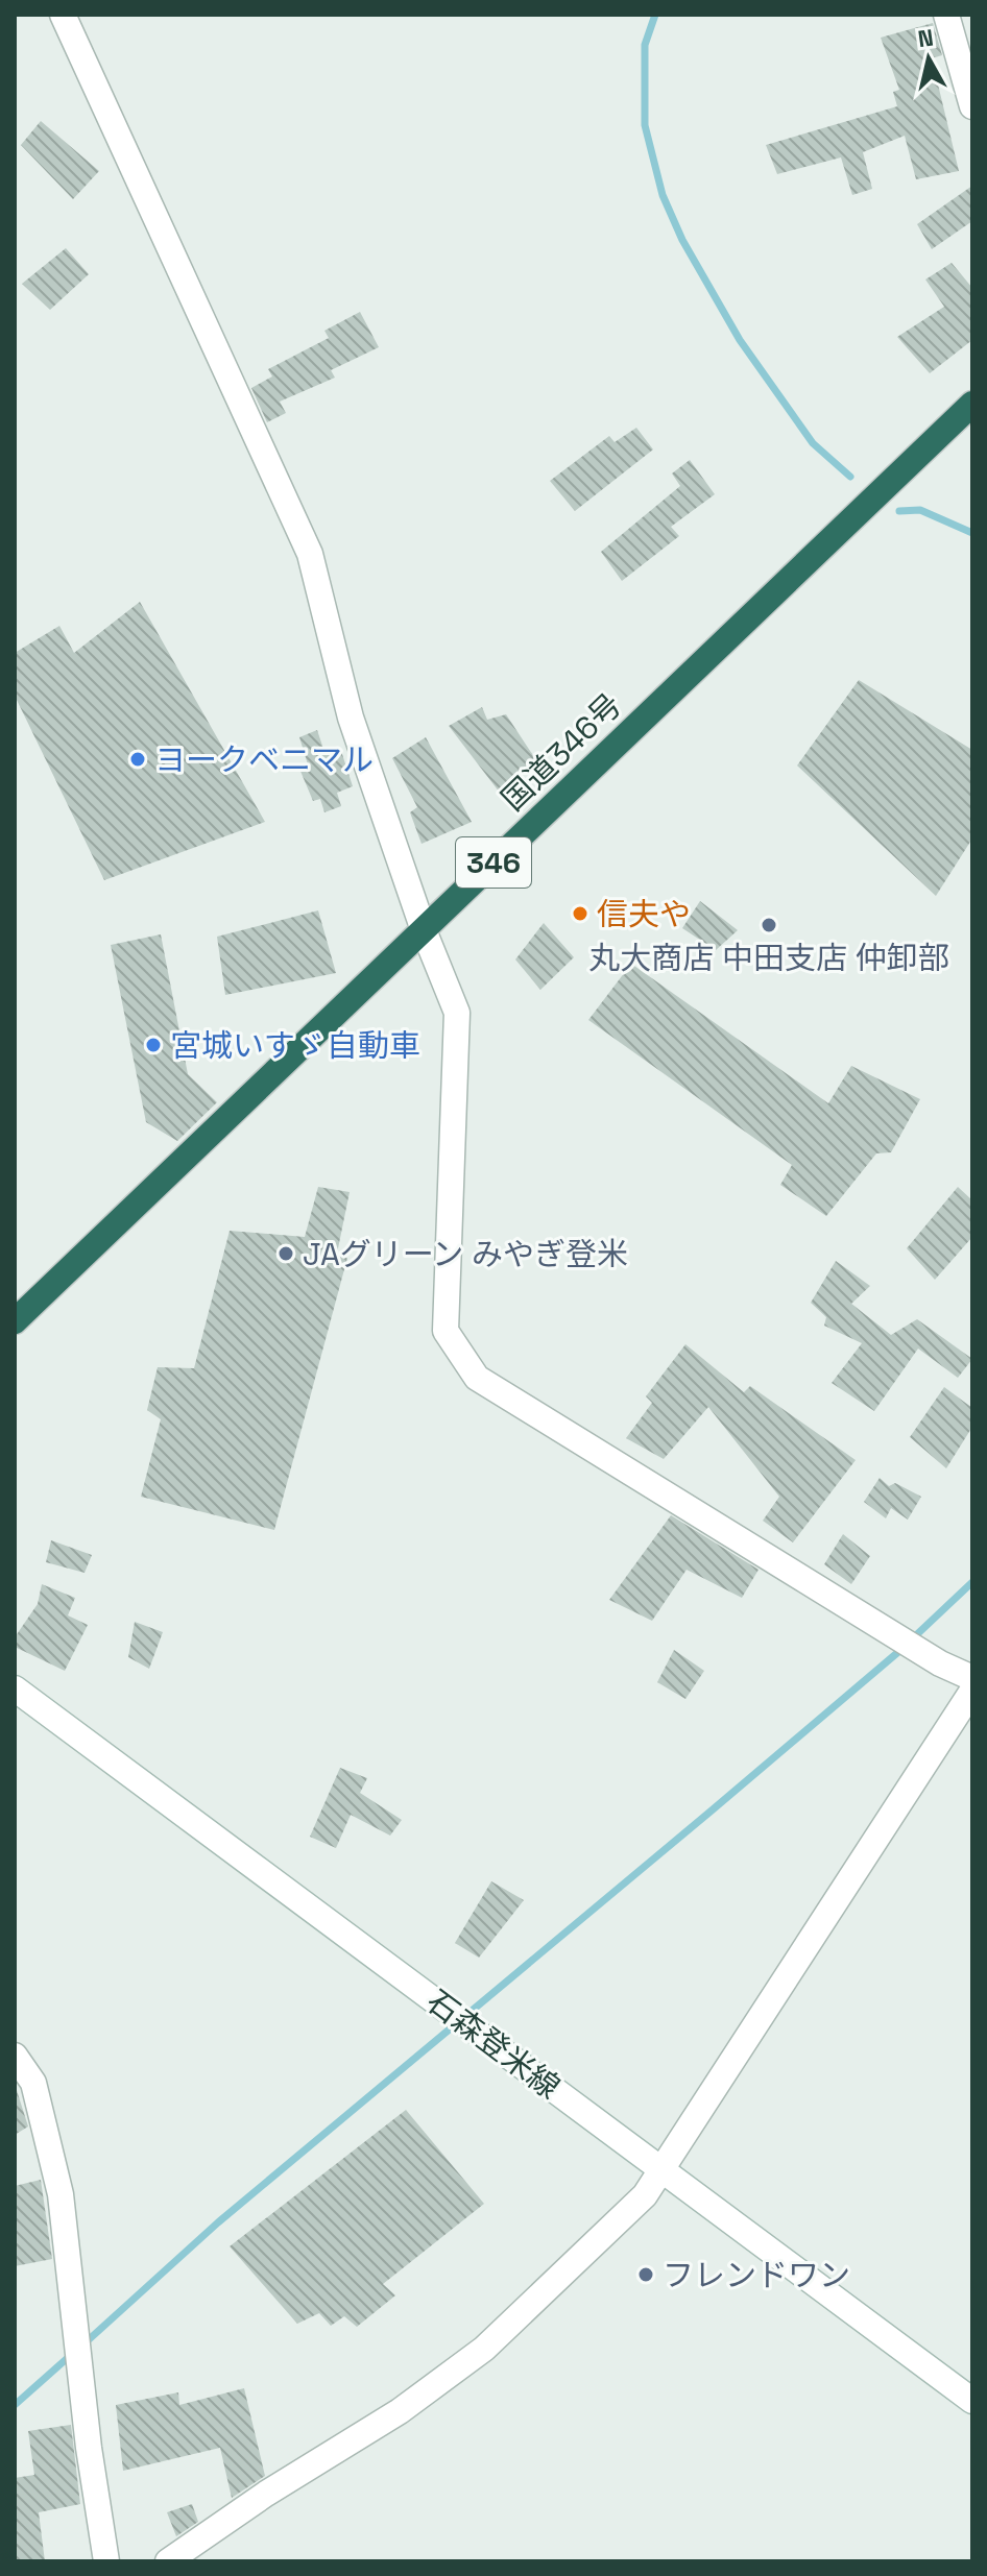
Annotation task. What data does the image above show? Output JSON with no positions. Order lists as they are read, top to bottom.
{
  "streets": {
    "highway": ["国道346号", "346"],
    "street": ["石森登米線"]
  },
  "places": [
    "ヨークベニマル",
    "信夫や",
    "丸大商店 中田支店 仲卸部",
    "宮城いすゞ自動車",
    "JAグリーン みやぎ登米",
    "フレンドワン"
  ],
  "north": "top"
}
